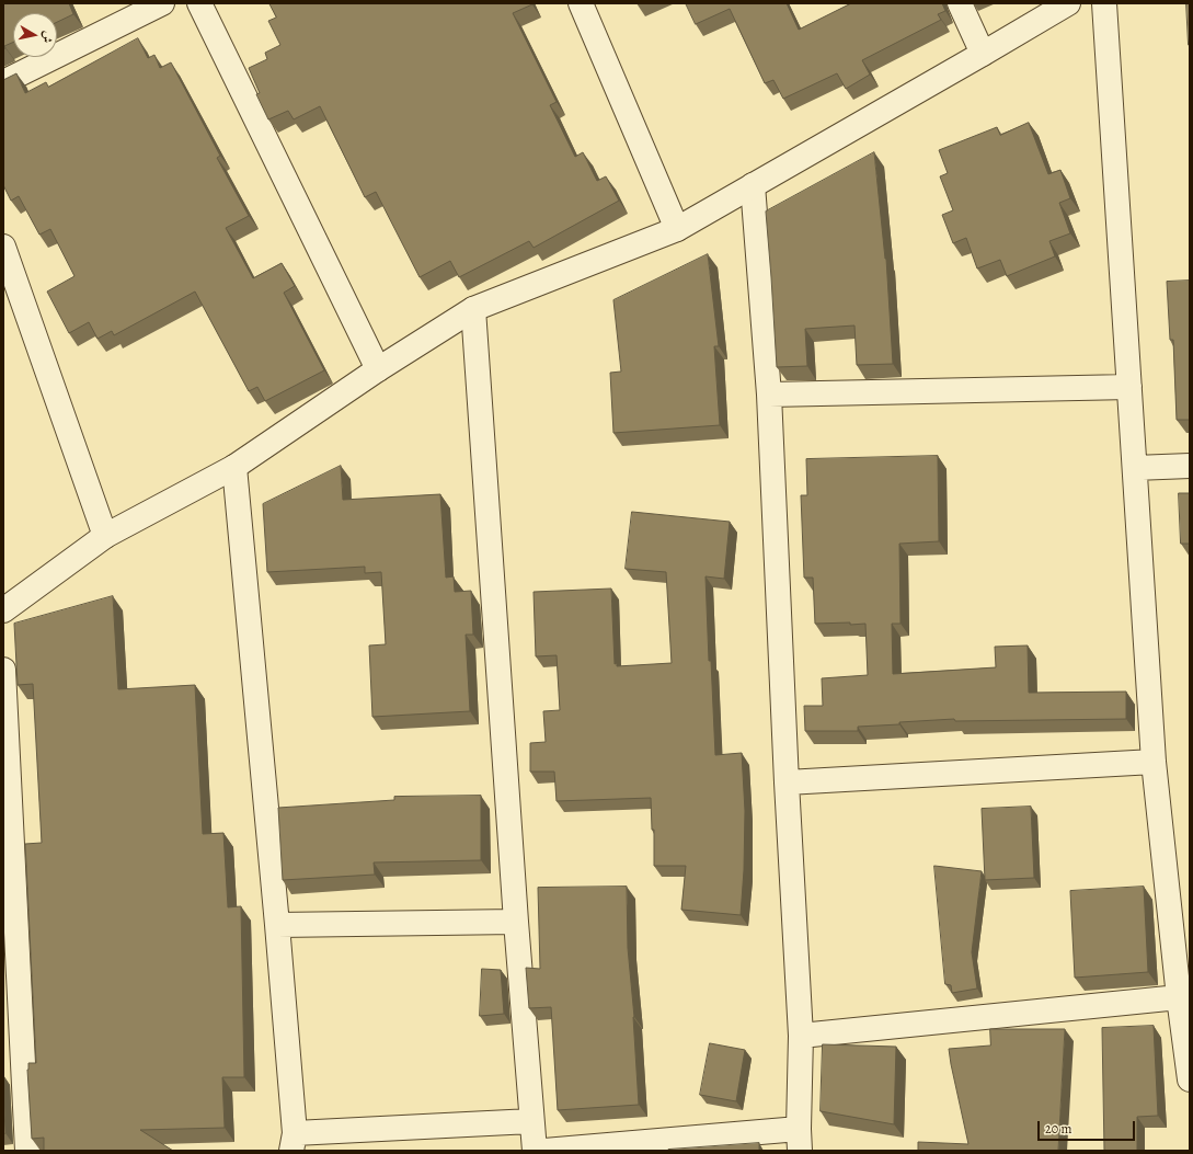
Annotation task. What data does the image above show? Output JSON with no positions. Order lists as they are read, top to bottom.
{
  "scale_bar": "20 m",
  "north": "right"
}
